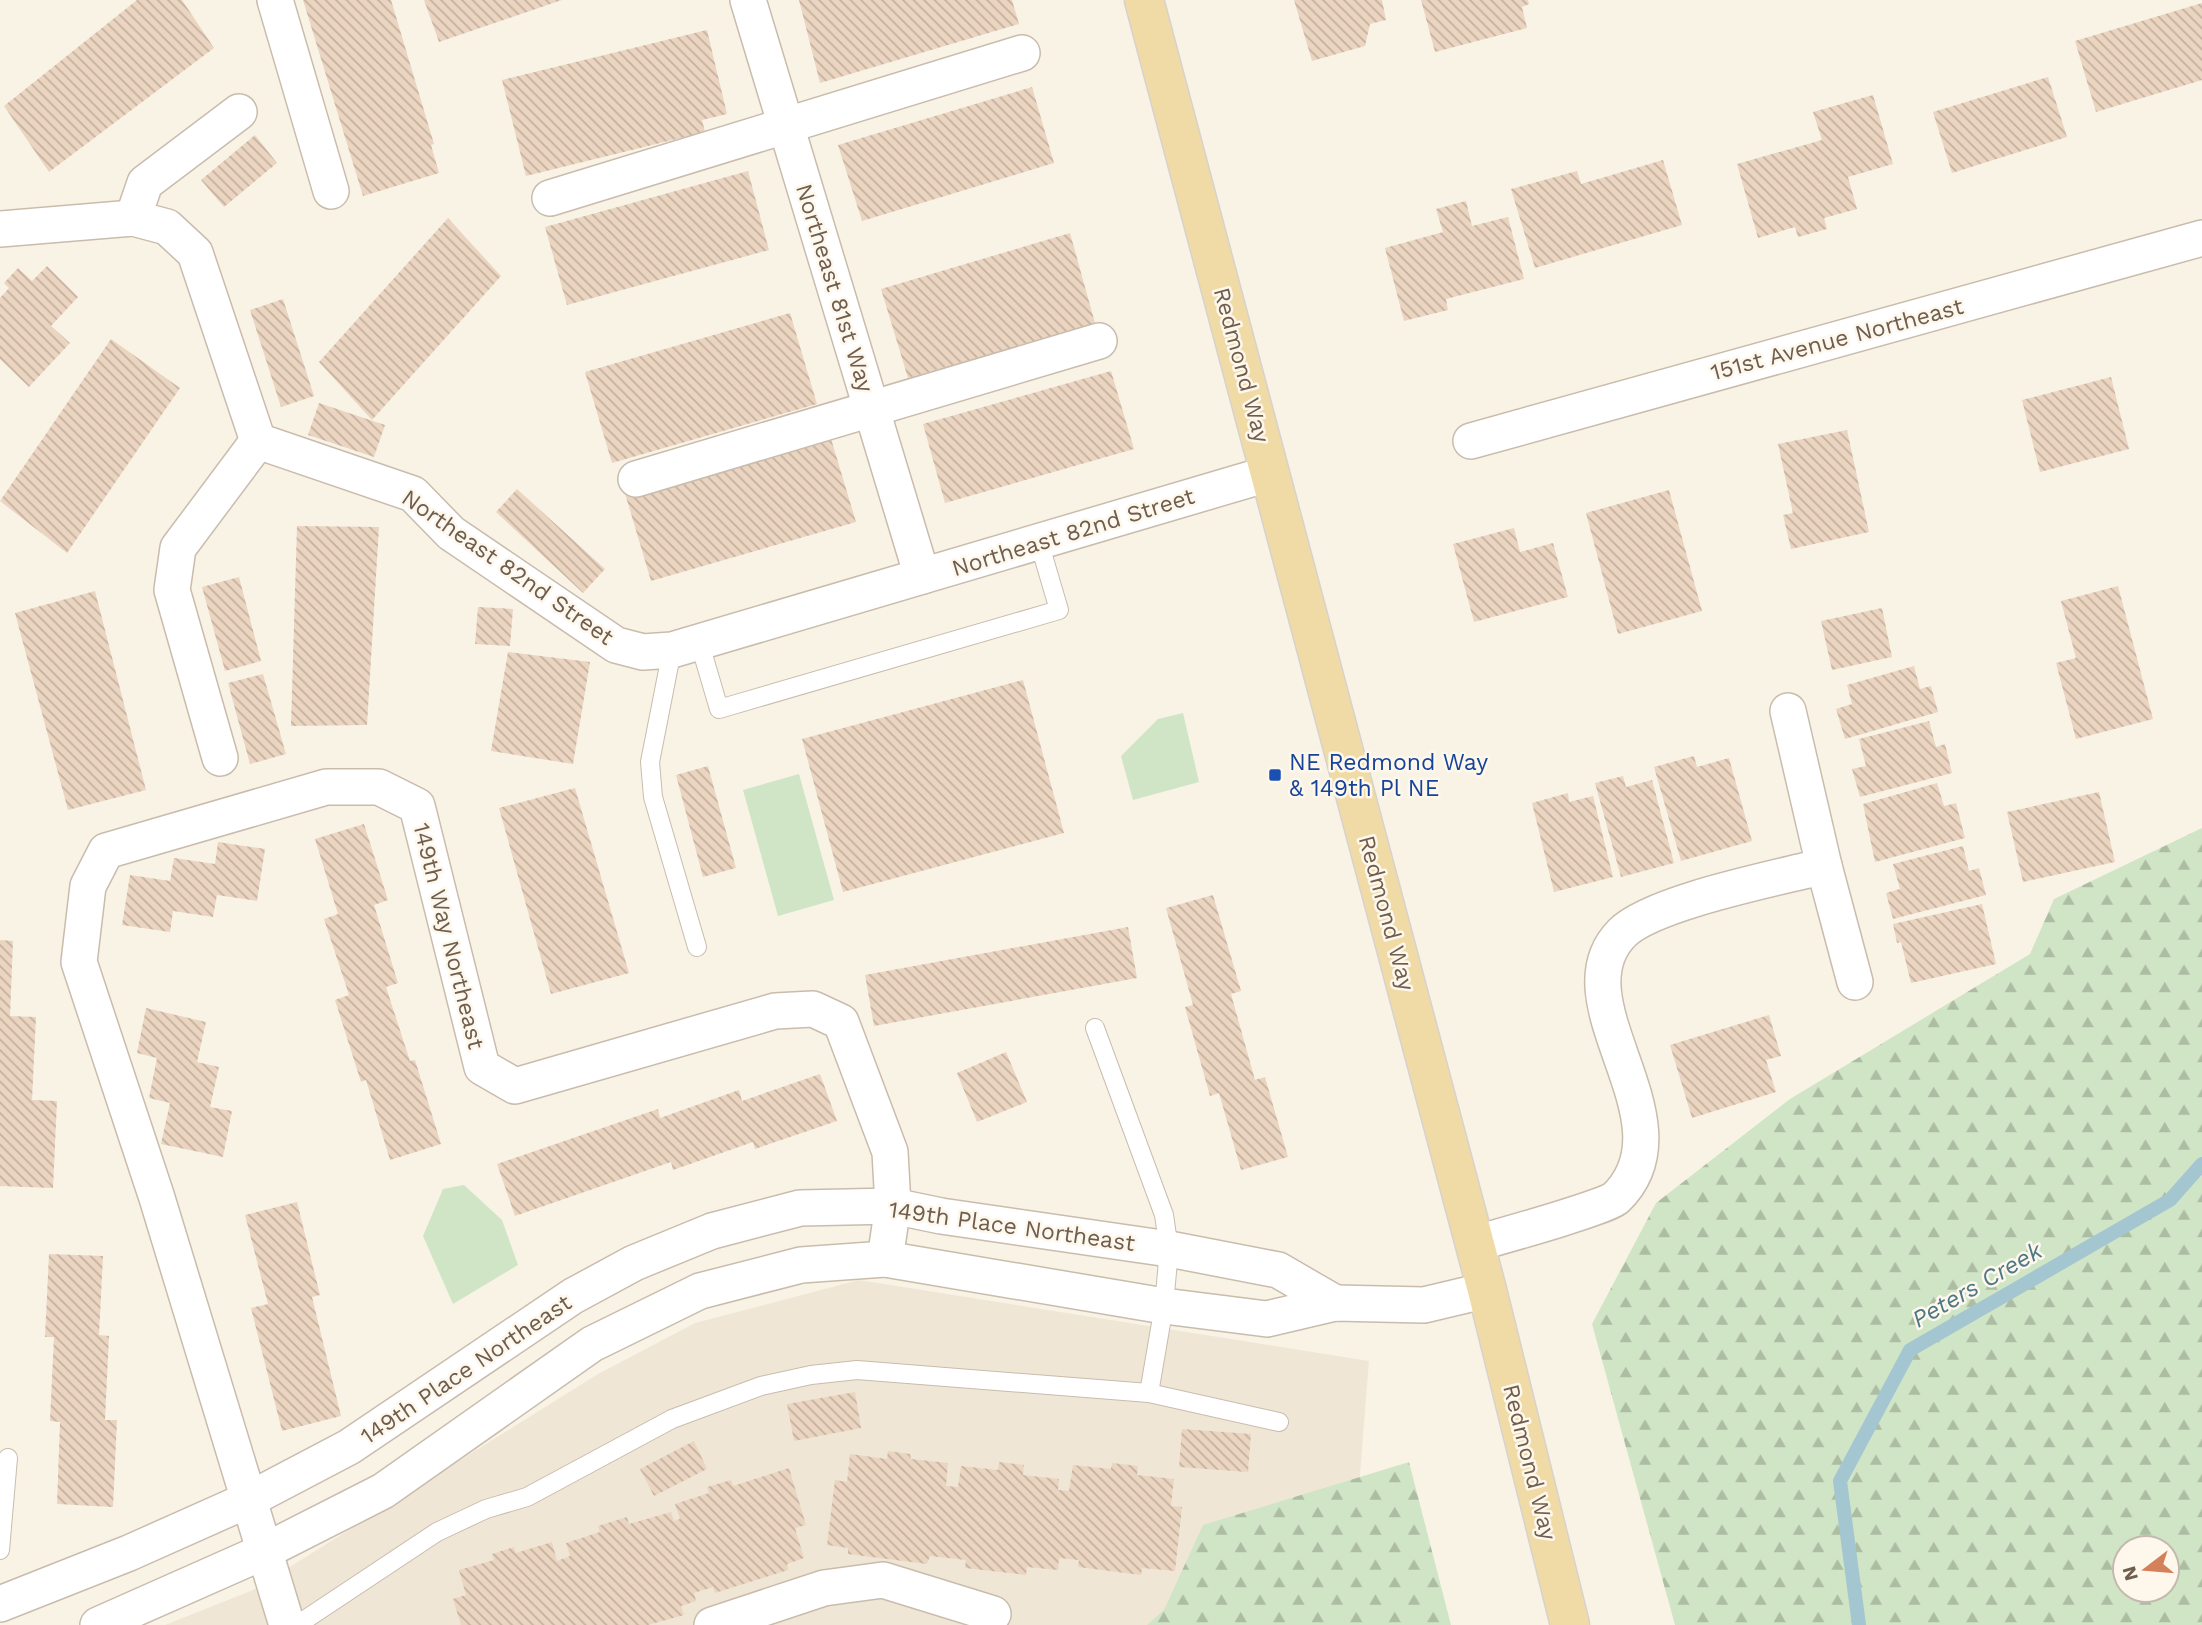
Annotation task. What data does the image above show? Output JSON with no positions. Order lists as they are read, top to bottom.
{
  "streets": {
    "main road": ["Redmond Way"],
    "street": [
      "Northeast 81st Way",
      "151st Avenue Northeast",
      "Northeast 82nd Street",
      "149th Way Northeast",
      "149th Place Northeast"
    ]
  },
  "crossings": [
    ["Northeast 81st Way", "Northeast 82nd Street"],
    ["Redmond Way", "Northeast 82nd Street"],
    ["Redmond Way", "149th Place Northeast"],
    ["149th Way Northeast", "149th Place Northeast"]
  ],
  "water": ["Peters Creek"],
  "places": {
    "transit": ["NE Redmond Way & 149th Pl NE"]
  },
  "north": "left"
}
